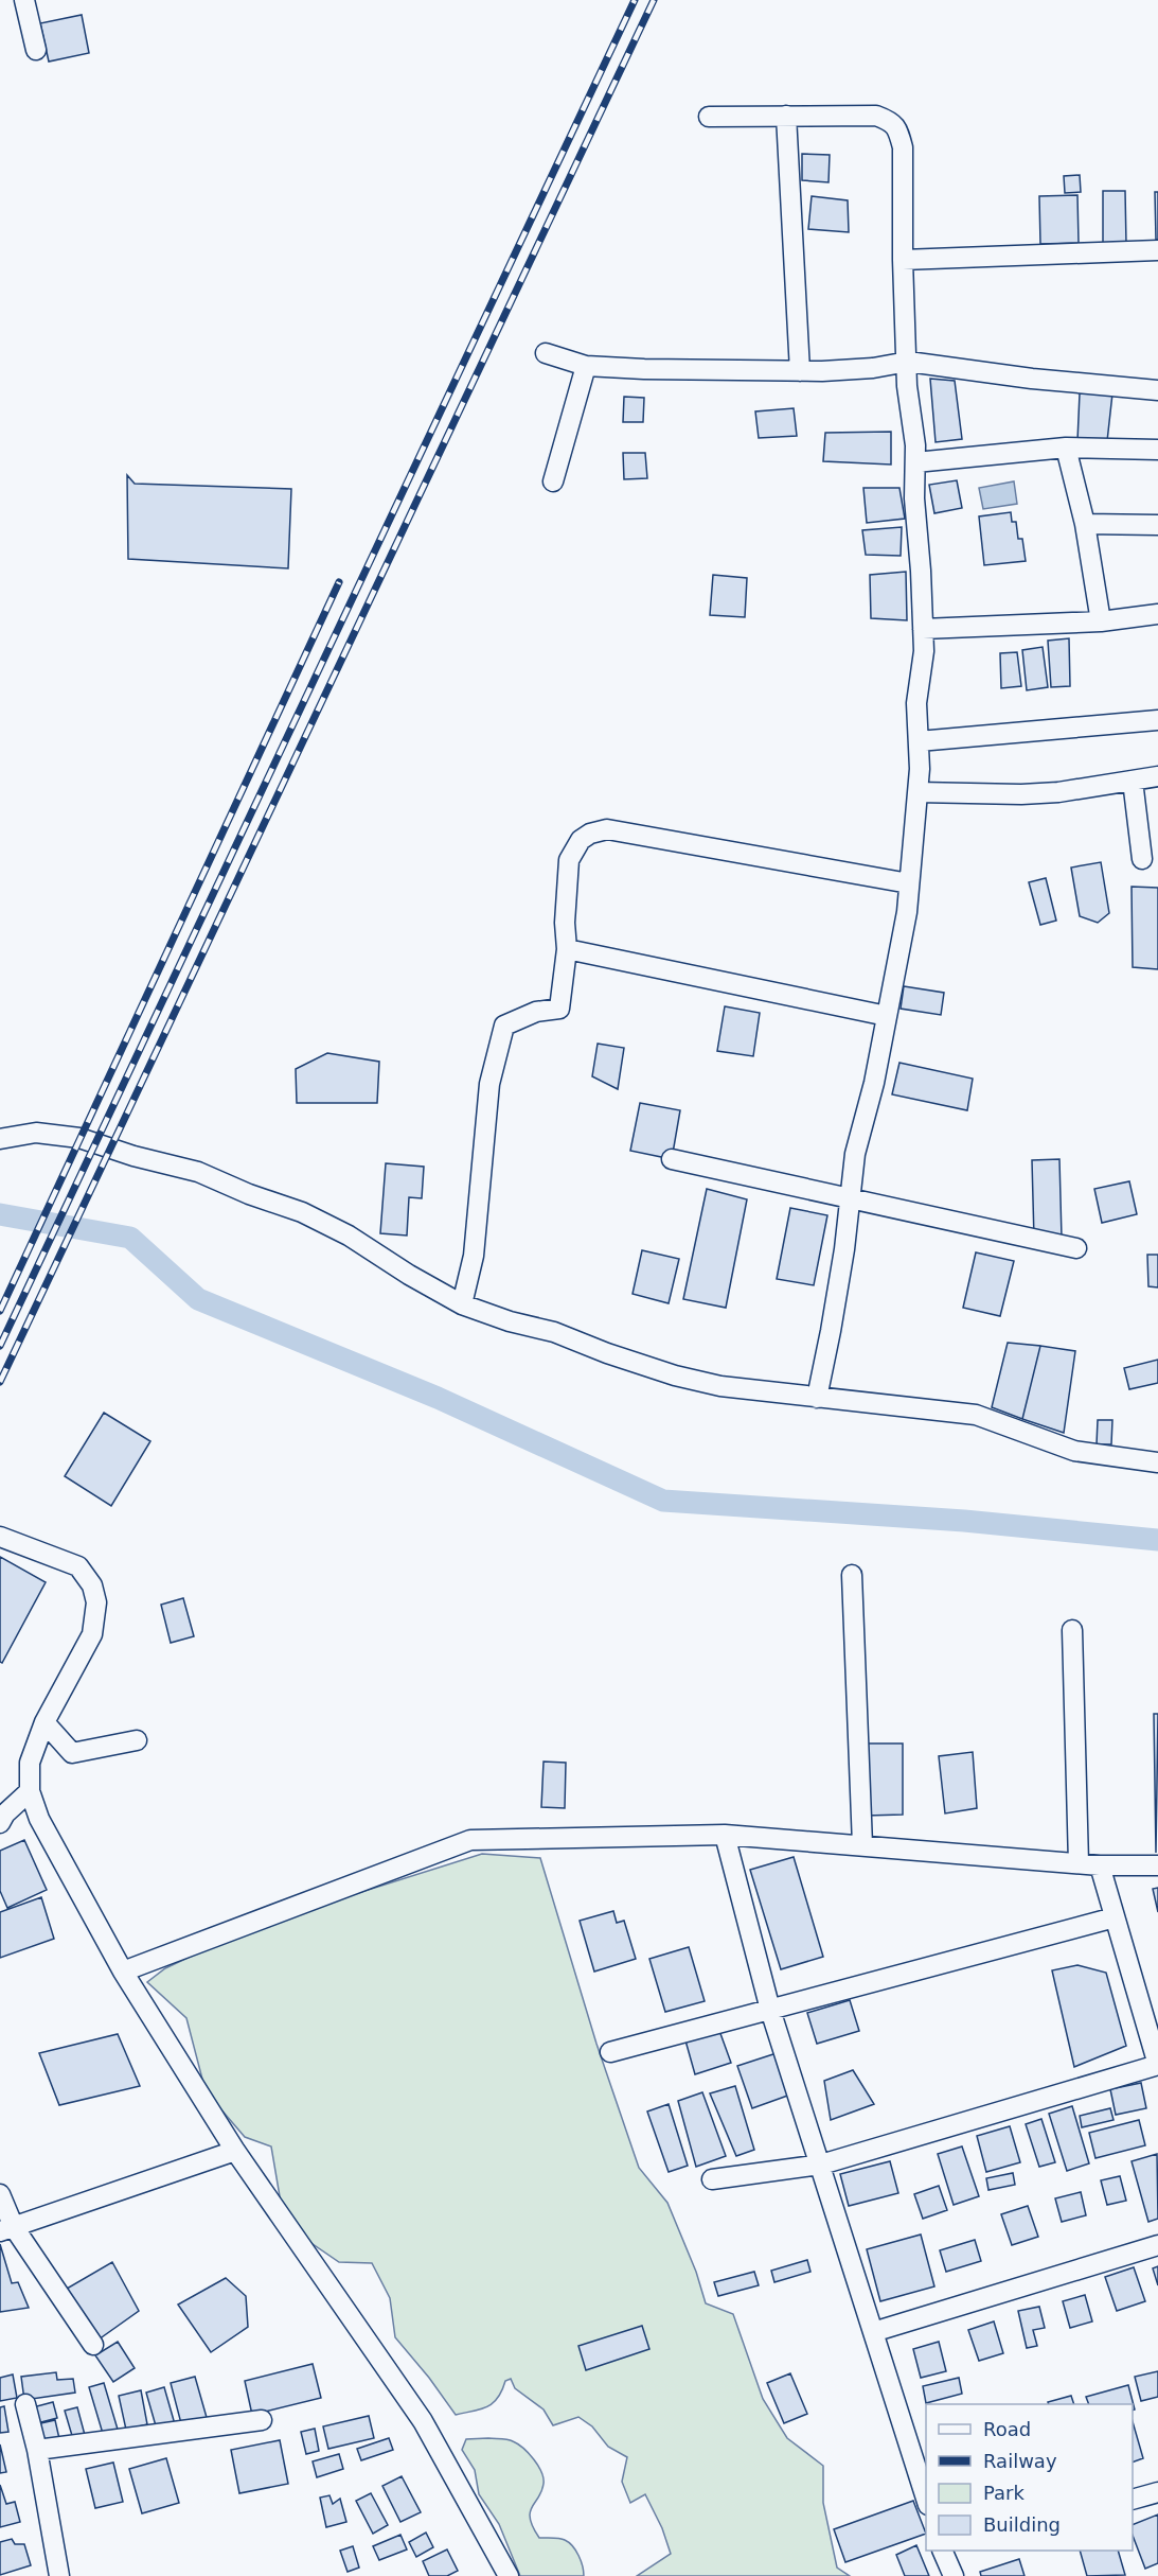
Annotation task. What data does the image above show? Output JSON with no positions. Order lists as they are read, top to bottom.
{
  "legend": [
    "Road",
    "Railway",
    "Park",
    "Building"
  ]
}
